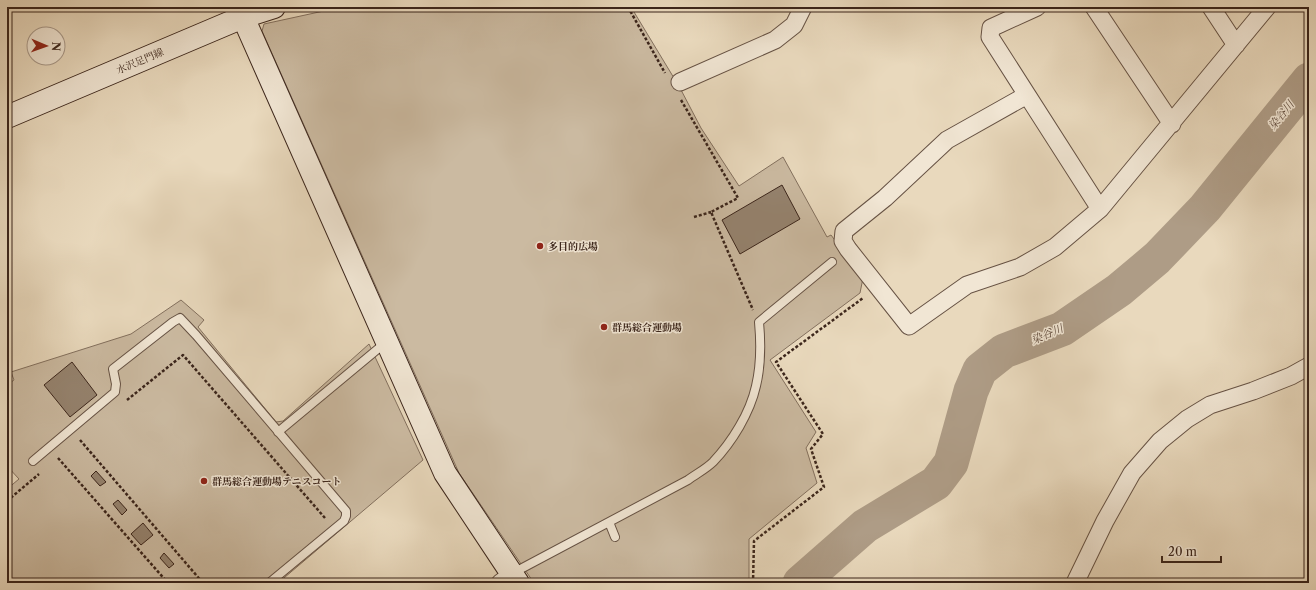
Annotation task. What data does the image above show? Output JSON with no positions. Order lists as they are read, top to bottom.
{
  "streets": {
    "street": ["水沢足門線"]
  },
  "water": ["染谷川"],
  "places": ["多目的広場", "群馬総合運動場", "群馬総合運動場テニスコート"],
  "scale_bar": "20 m",
  "north": "right"
}
